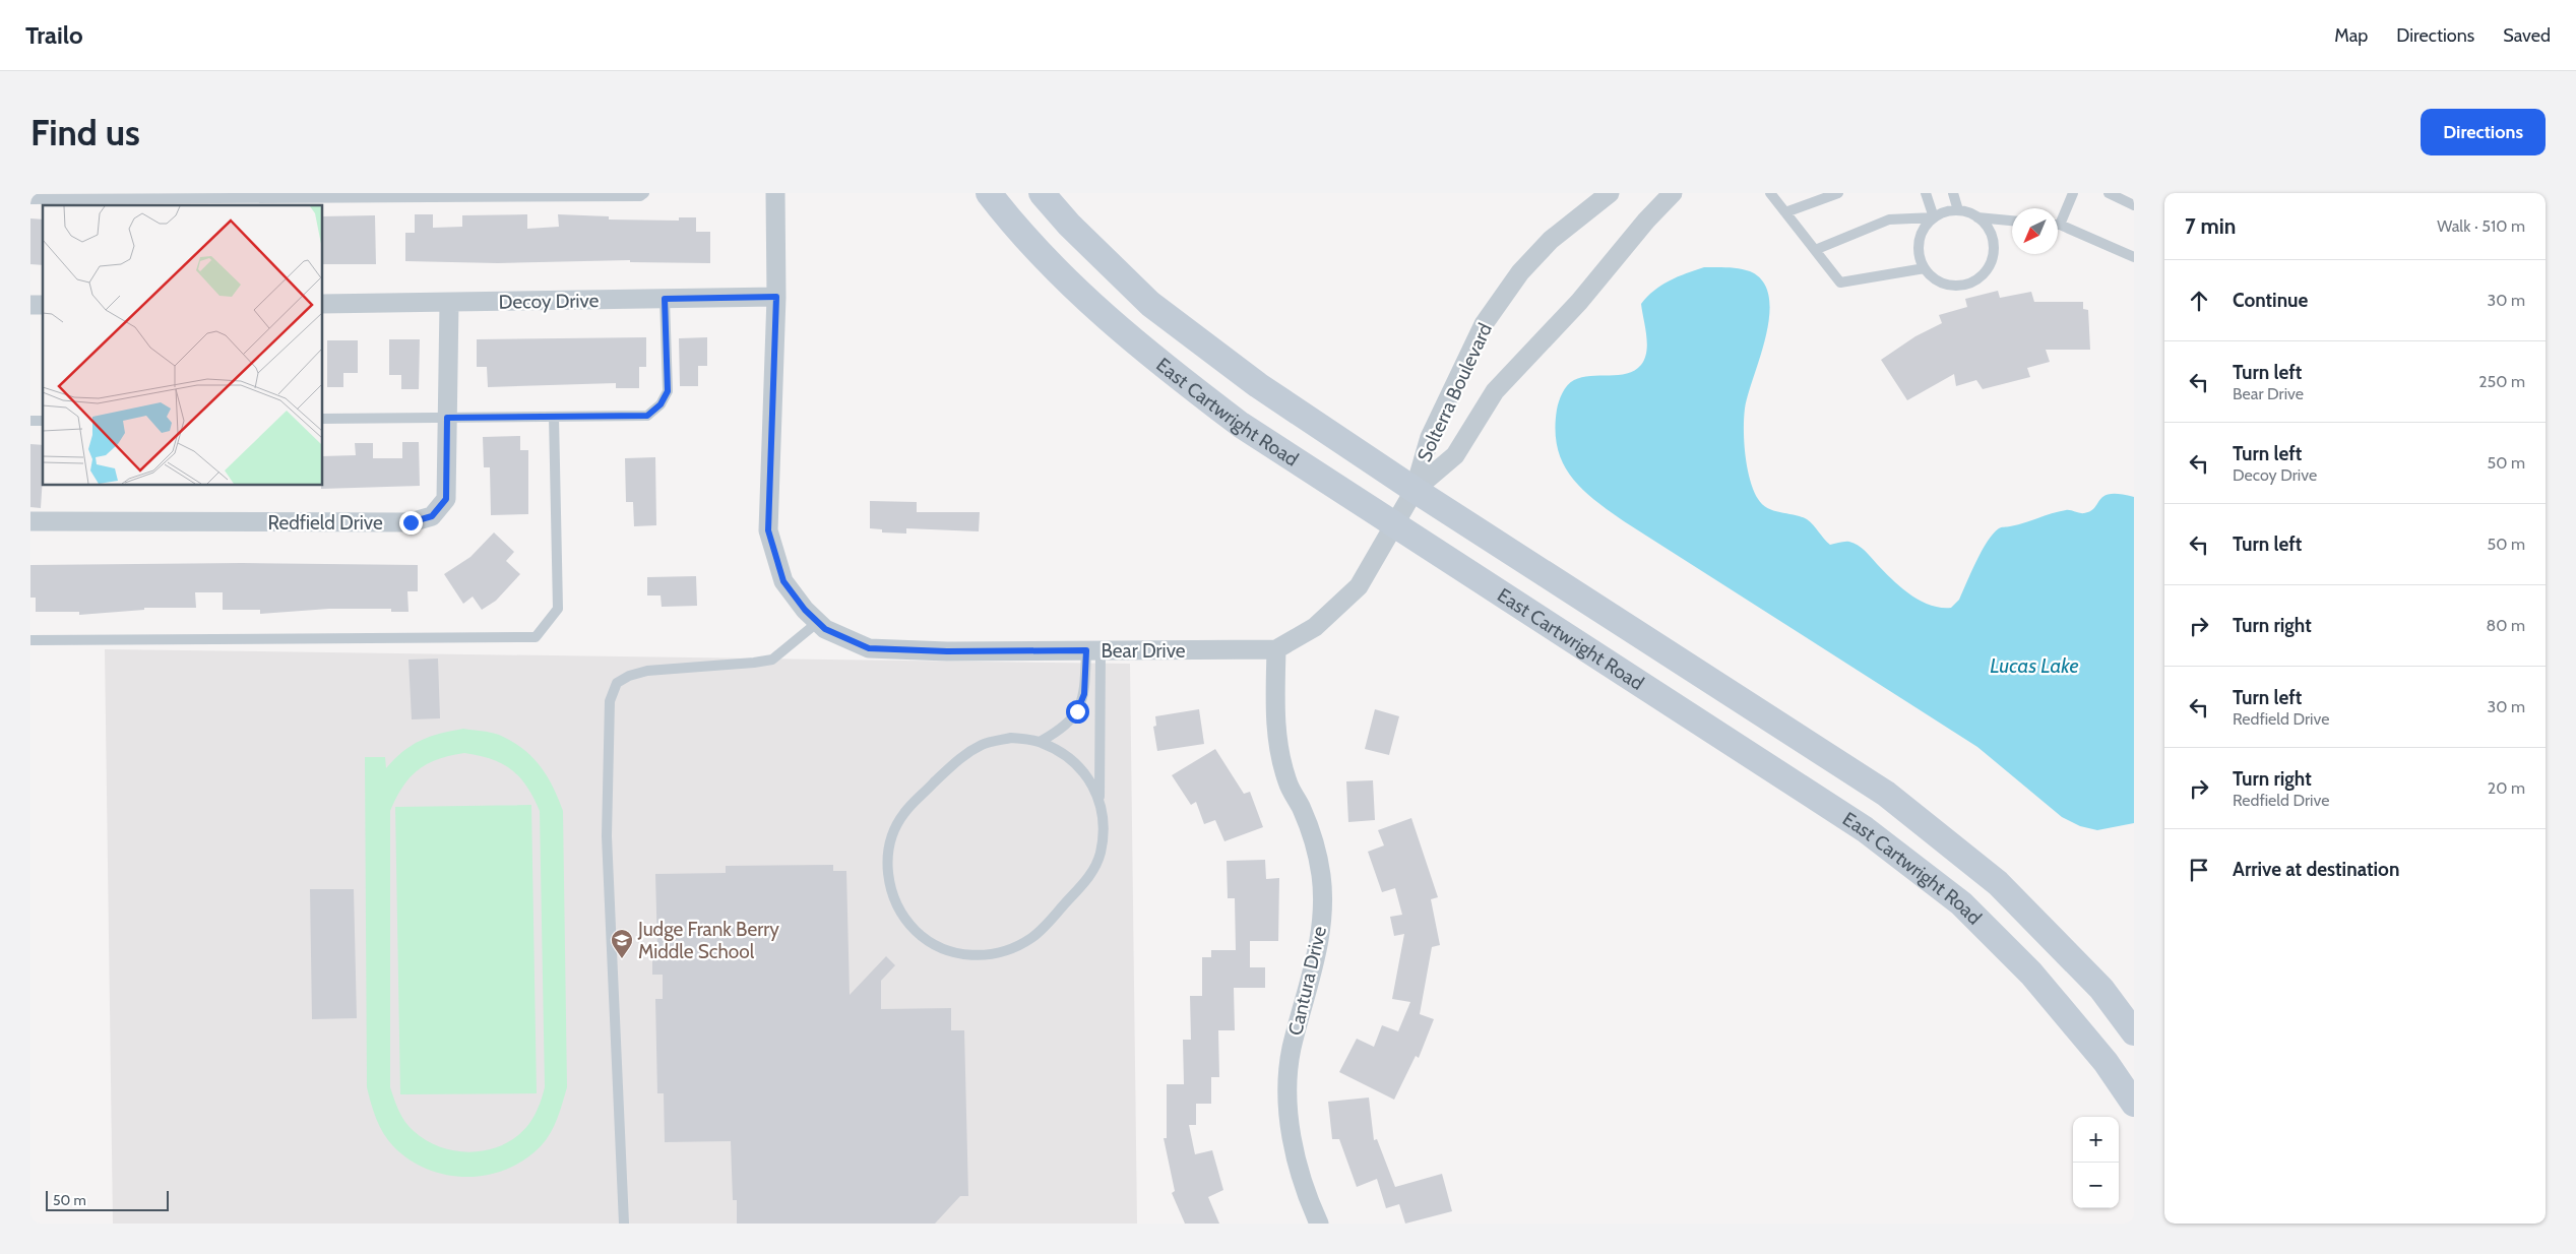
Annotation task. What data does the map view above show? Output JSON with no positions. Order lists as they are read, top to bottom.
{
  "streets": {
    "main road": ["East Cartwright Road"],
    "street": [
      "Decoy Drive",
      "Solterra Boulevard",
      "Redfield Drive",
      "Bear Drive",
      "Cantura Drive"
    ]
  },
  "crossings": [
    ["Decoy Drive", "Redfield Drive"],
    ["Decoy Drive", "Bear Drive"],
    ["Solterra Boulevard", "East Cartwright Road"],
    ["Solterra Boulevard", "Bear Drive"],
    ["East Cartwright Road", "Bear Drive"],
    ["Bear Drive", "Cantura Drive"]
  ],
  "water": ["Lucas Lake"],
  "places": {
    "school or university": ["Judge Frank Berry Middle School"]
  },
  "scale_bar": "50 m",
  "north": "bottom left",
  "page": {
    "header": "Trailo",
    "nav": ["Map", "Directions", "Saved"],
    "buttons": "Directions",
    "title": "Find us",
    "heading": ["7 min", "Walk · 510 m"],
    "list": [
      ["Continue", "30 m"],
      ["Turn left", "Bear Drive", "250 m"],
      ["Turn left", "Decoy Drive", "50 m"],
      ["Turn left", "50 m"],
      ["Turn right", "80 m"],
      ["Turn left", "Redfield Drive", "30 m"],
      ["Turn right", "Redfield Drive", "20 m"],
      "Arrive at destination"
    ],
    "map_buttons": ["+", "−"],
    "scale": "50 m"
  }
}
